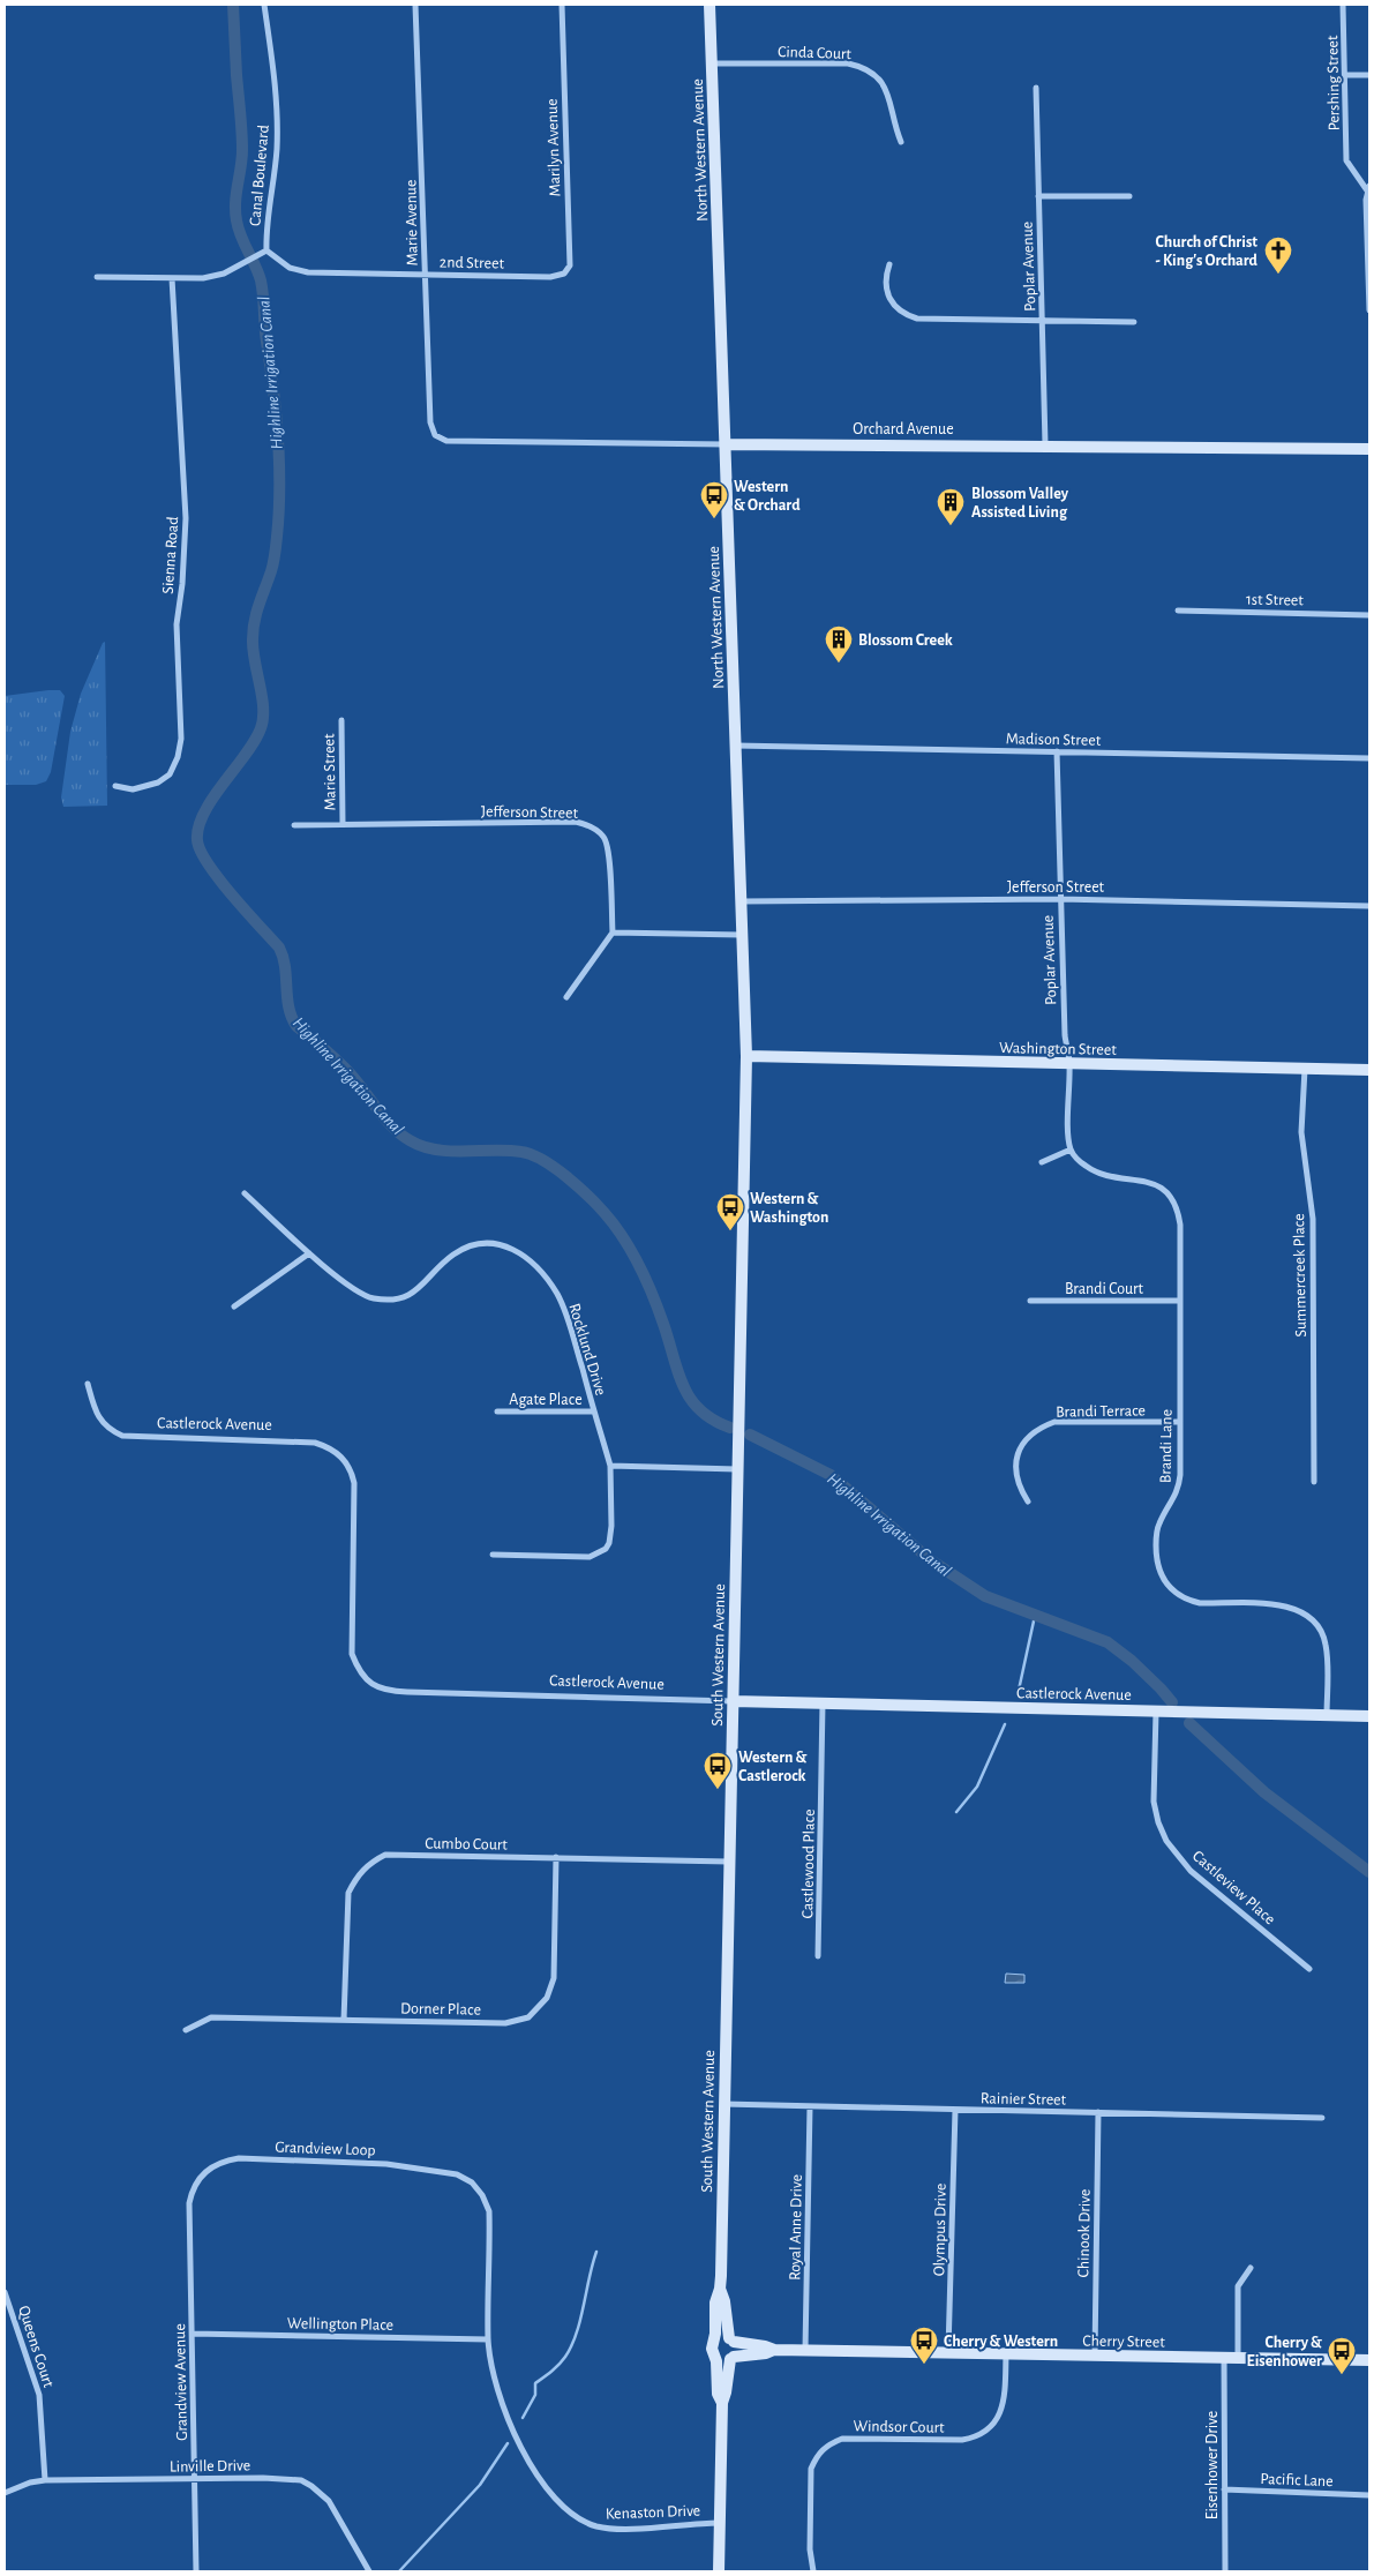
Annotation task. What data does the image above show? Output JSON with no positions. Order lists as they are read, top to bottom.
{
  "streets": {
    "main road": [
      "North Western Avenue",
      "Orchard Avenue",
      "Washington Street",
      "Castlerock Avenue",
      "South Western Avenue",
      "Cherry Street"
    ],
    "street": [
      "Cinda Court",
      "Pershing Street",
      "Marilyn Avenue",
      "Canal Boulevard",
      "Marie Avenue",
      "2nd Street",
      "Poplar Avenue",
      "Sienna Road",
      "1st Street",
      "Madison Street",
      "Marie Street",
      "Jefferson Street",
      "Summercreek Place",
      "Brandi Court",
      "Rocklund Drive",
      "Agate Place",
      "Brandi Terrace",
      "Brandi Lane",
      "Cumbo Court",
      "Castlewood Place",
      "Castleview Place",
      "Dorner Place",
      "Rainier Street",
      "Grandview Loop",
      "Royal Anne Drive",
      "Olympus Drive",
      "Chinook Drive",
      "Wellington Place",
      "Queens Court",
      "Grandview Avenue",
      "Windsor Court",
      "Linville Drive",
      "Eisenhower Drive",
      "Pacific Lane",
      "Kenaston Drive"
    ]
  },
  "crossings": [
    ["Cinda Court", "North Western Avenue"],
    ["Marilyn Avenue", "2nd Street"],
    ["North Western Avenue", "Orchard Avenue"],
    ["North Western Avenue", "Madison Street"],
    ["North Western Avenue", "Jefferson Street"],
    ["North Western Avenue", "Washington Street"],
    ["North Western Avenue", "South Western Avenue"],
    ["Canal Boulevard", "2nd Street"],
    ["Marie Avenue", "2nd Street"],
    ["Marie Avenue", "Orchard Avenue"],
    ["Poplar Avenue", "Orchard Avenue"],
    ["Poplar Avenue", "Madison Street"],
    ["Poplar Avenue", "Jefferson Street"],
    ["Poplar Avenue", "Washington Street"],
    ["Marie Street", "Jefferson Street"],
    ["Washington Street", "Summercreek Place"],
    ["Washington Street", "South Western Avenue"],
    ["Brandi Court", "Brandi Lane"],
    ["Rocklund Drive", "Agate Place"],
    ["Brandi Terrace", "Brandi Lane"],
    ["Castlerock Avenue", "Brandi Lane"],
    ["Castlerock Avenue", "South Western Avenue"],
    ["Castlerock Avenue", "Castlewood Place"],
    ["Castlerock Avenue", "Castleview Place"],
    ["South Western Avenue", "Cumbo Court"],
    ["South Western Avenue", "Rainier Street"],
    ["South Western Avenue", "Cherry Street"],
    ["Cumbo Court", "Dorner Place"],
    ["Rainier Street", "Royal Anne Drive"],
    ["Rainier Street", "Olympus Drive"],
    ["Rainier Street", "Chinook Drive"],
    ["Grandview Loop", "Grandview Avenue"],
    ["Grandview Loop", "Kenaston Drive"],
    ["Royal Anne Drive", "Cherry Street"],
    ["Olympus Drive", "Cherry Street"],
    ["Chinook Drive", "Cherry Street"],
    ["Wellington Place", "Grandview Avenue"],
    ["Wellington Place", "Kenaston Drive"],
    ["Cherry Street", "Windsor Court"],
    ["Cherry Street", "Eisenhower Drive"],
    ["Queens Court", "Linville Drive"],
    ["Grandview Avenue", "Linville Drive"],
    ["Eisenhower Drive", "Pacific Lane"]
  ],
  "water": ["Highline Irrigation Canal"],
  "places": {
    "church": ["Church of Christ - King's Orchard"],
    "bus stop": [
      "Western & Orchard",
      "Western & Washington",
      "Western & Castlerock",
      "Cherry & Western",
      "Cherry & Eisenhower"
    ],
    "building": ["Blossom Valley Assisted Living", "Blossom Creek"]
  }
}
